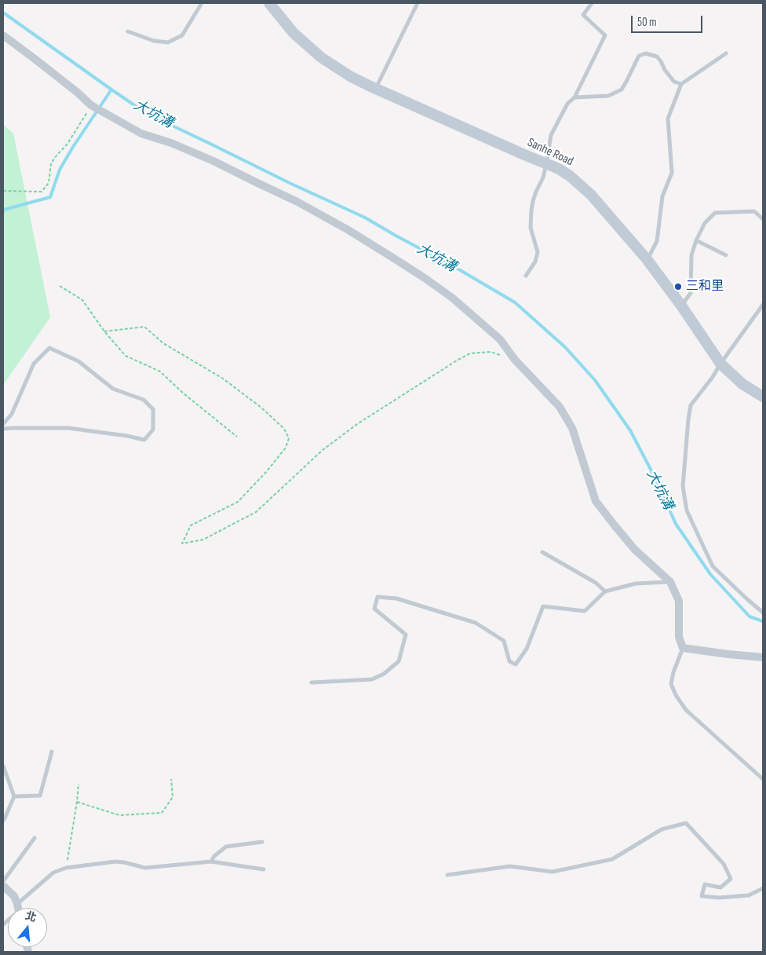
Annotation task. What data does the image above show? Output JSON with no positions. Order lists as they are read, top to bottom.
{
  "streets": {
    "main road": ["Sanhe Road"]
  },
  "water": ["大坑溝"],
  "places": ["三和里"],
  "scale_bar": "50 m",
  "north": "top"
}
